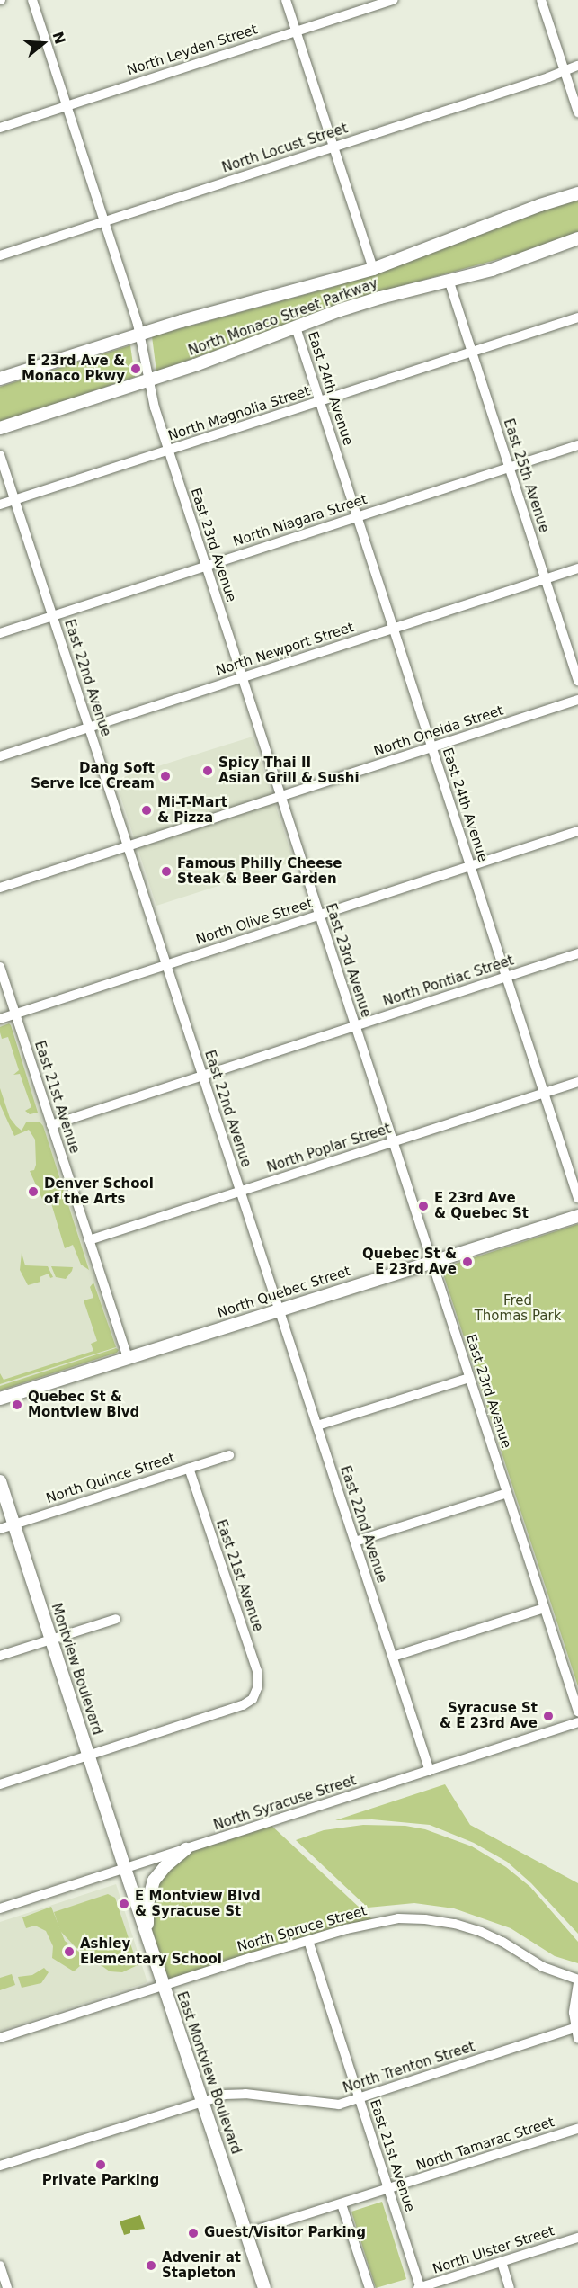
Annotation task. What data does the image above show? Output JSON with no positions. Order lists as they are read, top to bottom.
{
  "streets": {
    "main road": [
      "North Monaco Street Parkway",
      "North Quebec Street",
      "Montview Boulevard",
      "East Montview Boulevard"
    ],
    "street": [
      "North Leyden Street",
      "North Locust Street",
      "East 24th Avenue",
      "North Magnolia Street",
      "East 25th Avenue",
      "North Niagara Street",
      "East 23rd Avenue",
      "North Newport Street",
      "East 22nd Avenue",
      "North Oneida Street",
      "North Olive Street",
      "North Pontiac Street",
      "East 21st Avenue",
      "North Poplar Street",
      "North Quince Street",
      "North Syracuse Street",
      "North Spruce Street",
      "North Trenton Street",
      "North Tamarac Street",
      "North Ulster Street"
    ]
  },
  "crossings": [
    ["North Leyden Street", "East 23rd Avenue"],
    ["North Locust Street", "East 23rd Avenue"],
    ["North Monaco Street Parkway", "East 24th Avenue"],
    ["North Monaco Street Parkway", "East 25th Avenue"],
    ["North Monaco Street Parkway", "East 23rd Avenue"],
    ["East 24th Avenue", "North Magnolia Street"],
    ["East 24th Avenue", "North Niagara Street"],
    ["East 24th Avenue", "North Newport Street"],
    ["East 24th Avenue", "North Oneida Street"],
    ["East 24th Avenue", "North Olive Street"],
    ["East 24th Avenue", "North Pontiac Street"],
    ["East 24th Avenue", "North Poplar Street"],
    ["North Magnolia Street", "East 25th Avenue"],
    ["North Magnolia Street", "East 23rd Avenue"],
    ["North Magnolia Street", "East 22nd Avenue"],
    ["East 25th Avenue", "North Niagara Street"],
    ["East 25th Avenue", "North Newport Street"],
    ["North Niagara Street", "East 23rd Avenue"],
    ["North Niagara Street", "East 22nd Avenue"],
    ["East 23rd Avenue", "North Newport Street"],
    ["East 23rd Avenue", "North Oneida Street"],
    ["East 23rd Avenue", "North Olive Street"],
    ["East 23rd Avenue", "North Pontiac Street"],
    ["East 23rd Avenue", "North Poplar Street"],
    ["East 23rd Avenue", "North Quebec Street"],
    ["North Newport Street", "East 22nd Avenue"],
    ["East 22nd Avenue", "North Oneida Street"],
    ["East 22nd Avenue", "North Olive Street"],
    ["East 22nd Avenue", "North Pontiac Street"],
    ["East 22nd Avenue", "North Poplar Street"],
    ["East 22nd Avenue", "North Quebec Street"],
    ["East 22nd Avenue", "North Syracuse Street"],
    ["North Olive Street", "East 21st Avenue"],
    ["North Pontiac Street", "East 21st Avenue"],
    ["East 21st Avenue", "North Poplar Street"],
    ["East 21st Avenue", "North Quebec Street"],
    ["East 21st Avenue", "North Quince Street"],
    ["East 21st Avenue", "Montview Boulevard"],
    ["East 21st Avenue", "North Spruce Street"],
    ["East 21st Avenue", "North Trenton Street"],
    ["East 21st Avenue", "North Tamarac Street"],
    ["East 21st Avenue", "North Ulster Street"],
    ["North Quince Street", "Montview Boulevard"],
    ["Montview Boulevard", "North Syracuse Street"],
    ["Montview Boulevard", "East Montview Boulevard"],
    ["North Syracuse Street", "East Montview Boulevard"],
    ["North Spruce Street", "East Montview Boulevard"],
    ["North Trenton Street", "East Montview Boulevard"],
    ["East Montview Boulevard", "North Tamarac Street"]
  ],
  "parks": ["Fred Thomas Park"],
  "places": [
    "E 23rd Ave & Monaco Pkwy",
    "Spicy Thai II Asian Grill & Sushi",
    "Dang Soft Serve Ice Cream",
    "Mi-T-Mart & Pizza",
    "Famous Philly Cheese Steak & Beer Garden",
    "Denver School of the Arts",
    "E 23rd Ave & Quebec St",
    "Quebec St & E 23rd Ave",
    "Quebec St & Montview Blvd",
    "Syracuse St & E 23rd Ave",
    "E Montview Blvd & Syracuse St",
    "Ashley Elementary School",
    "Private Parking",
    "Guest/Visitor Parking",
    "Advenir at Stapleton"
  ],
  "north": "right"
}
